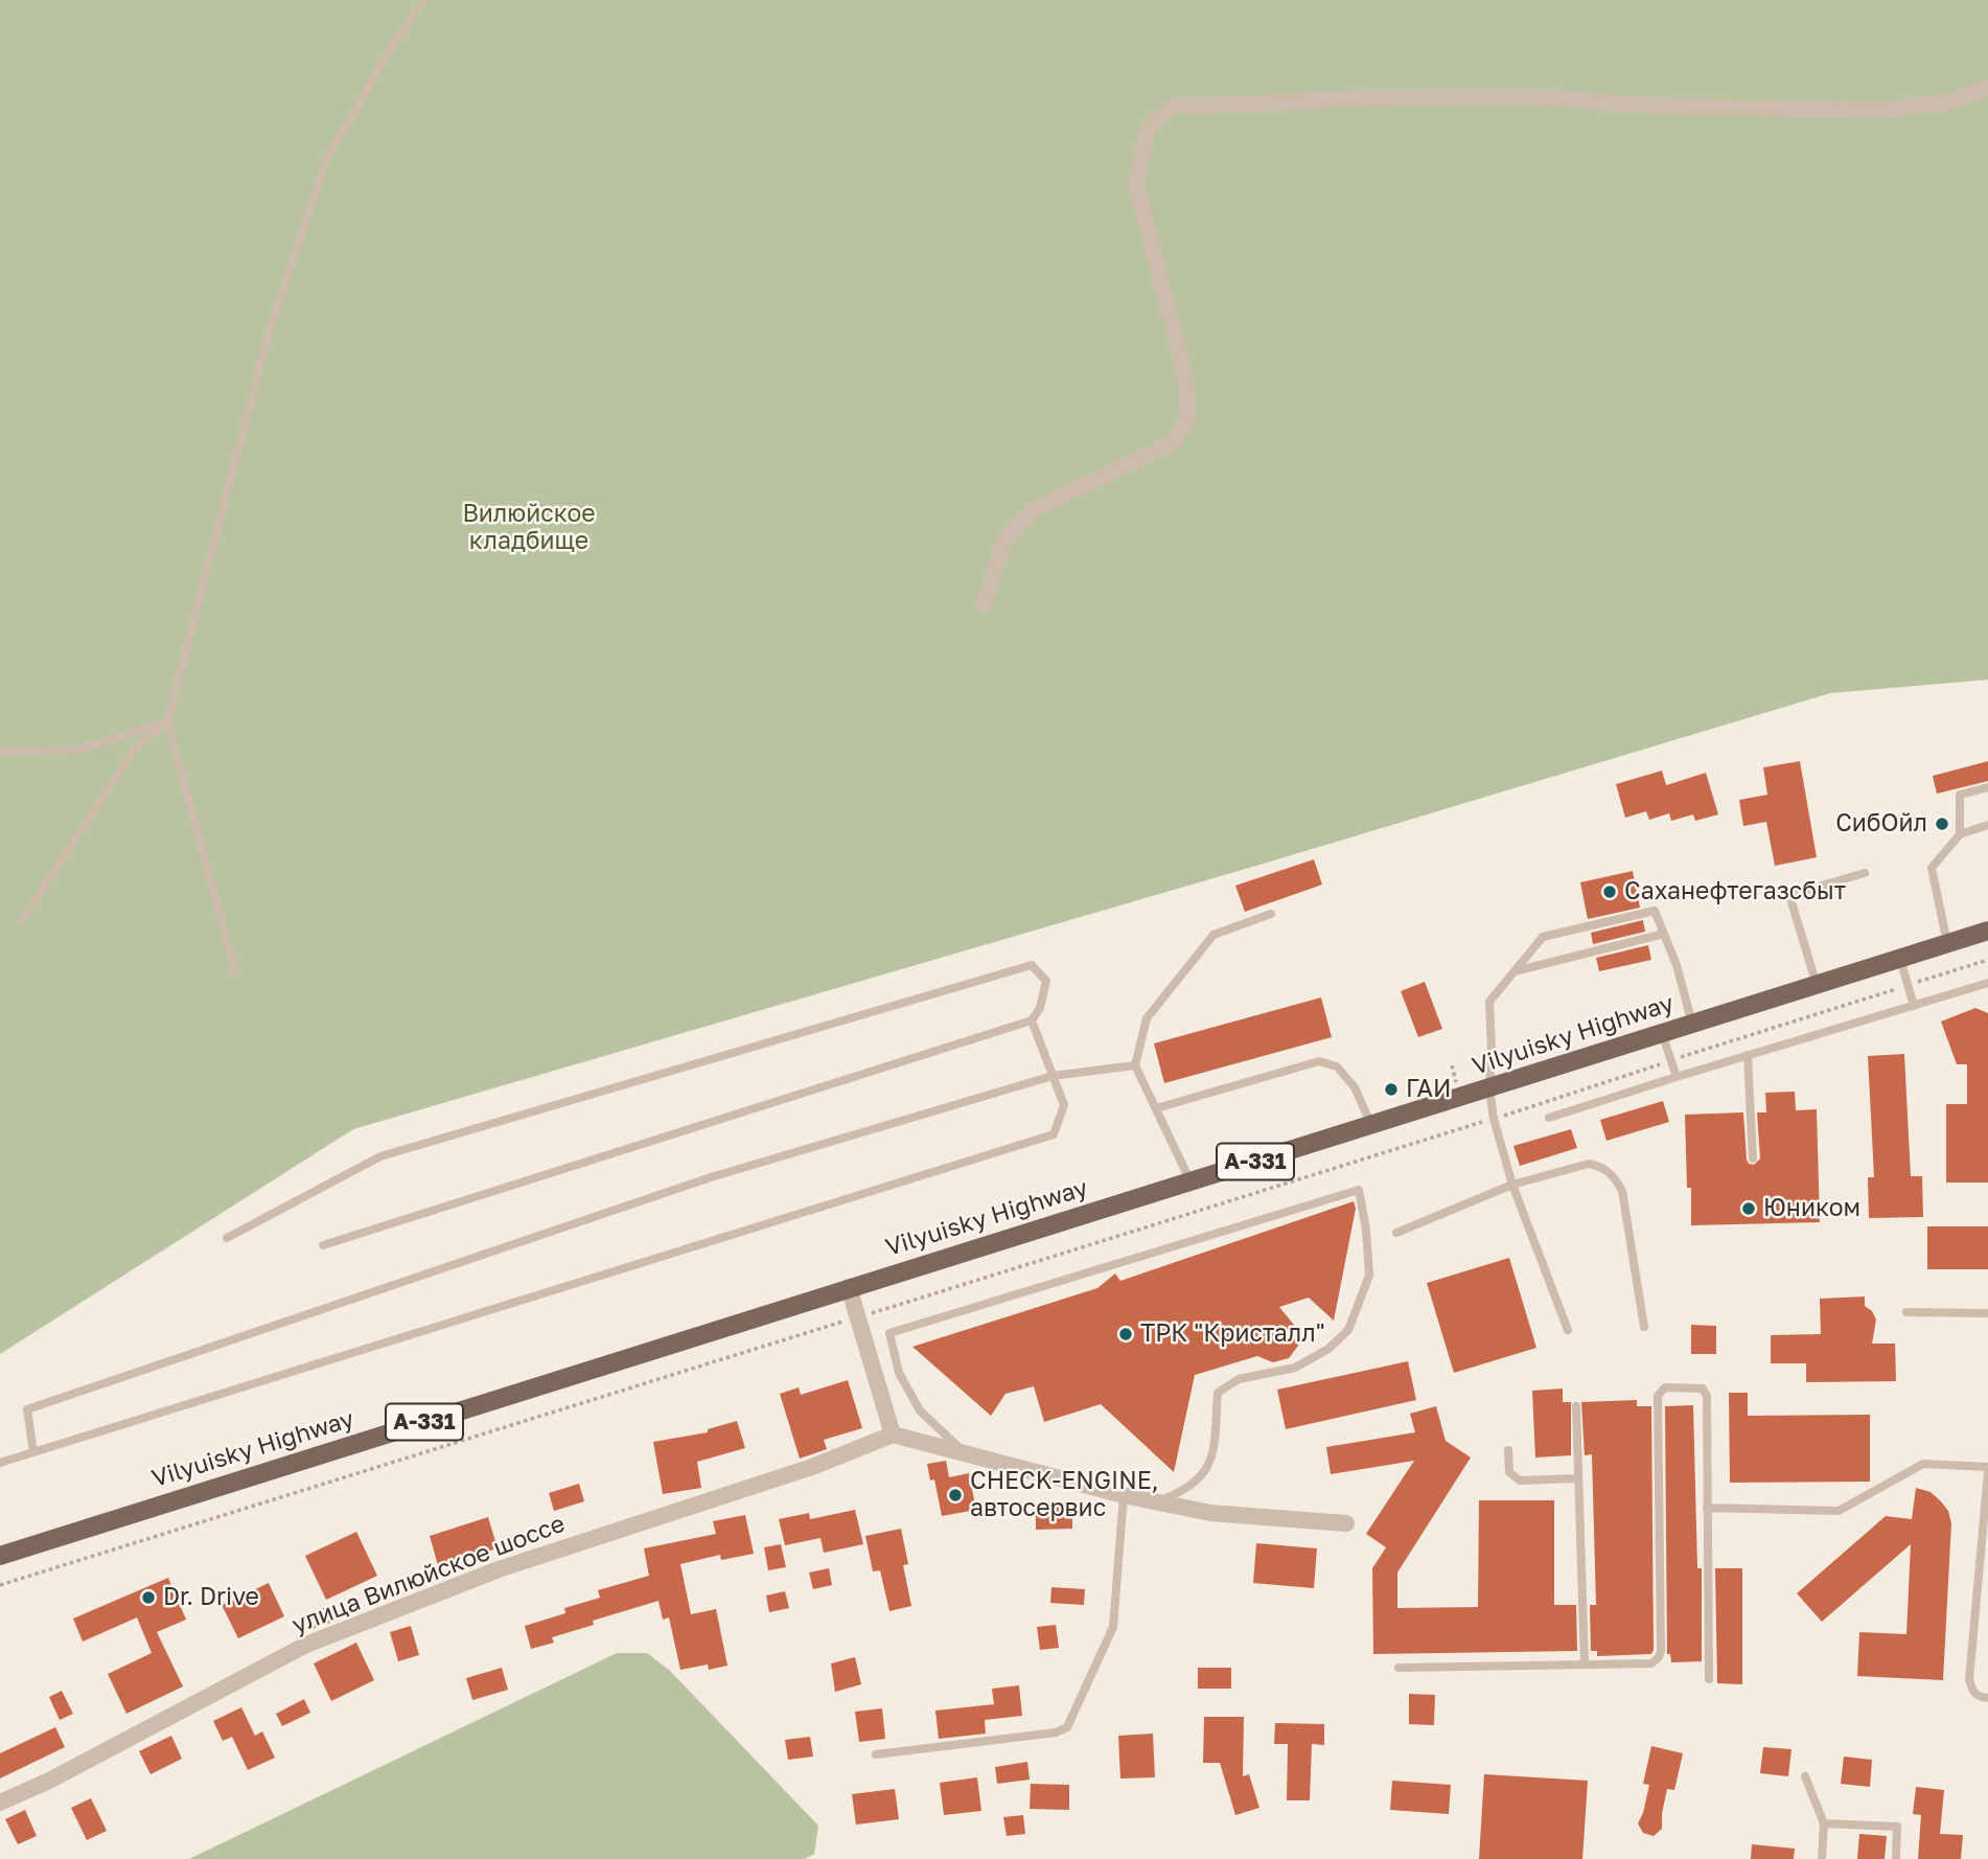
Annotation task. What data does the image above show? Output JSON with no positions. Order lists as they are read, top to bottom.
{
  "streets": {
    "main road": ["Vilyuisky Highway", "А-331"],
    "street": ["улица Вилюйское шоссе"]
  },
  "parks": ["Вилюйское кладбище"],
  "places": [
    "СибОйл",
    "Саханефтегазсбыт",
    "ГАИ",
    "Юником",
    "ТРК \"Кристалл\"",
    "CHECK-ENGINE, автосервис",
    "Dr. Drive"
  ]
}
